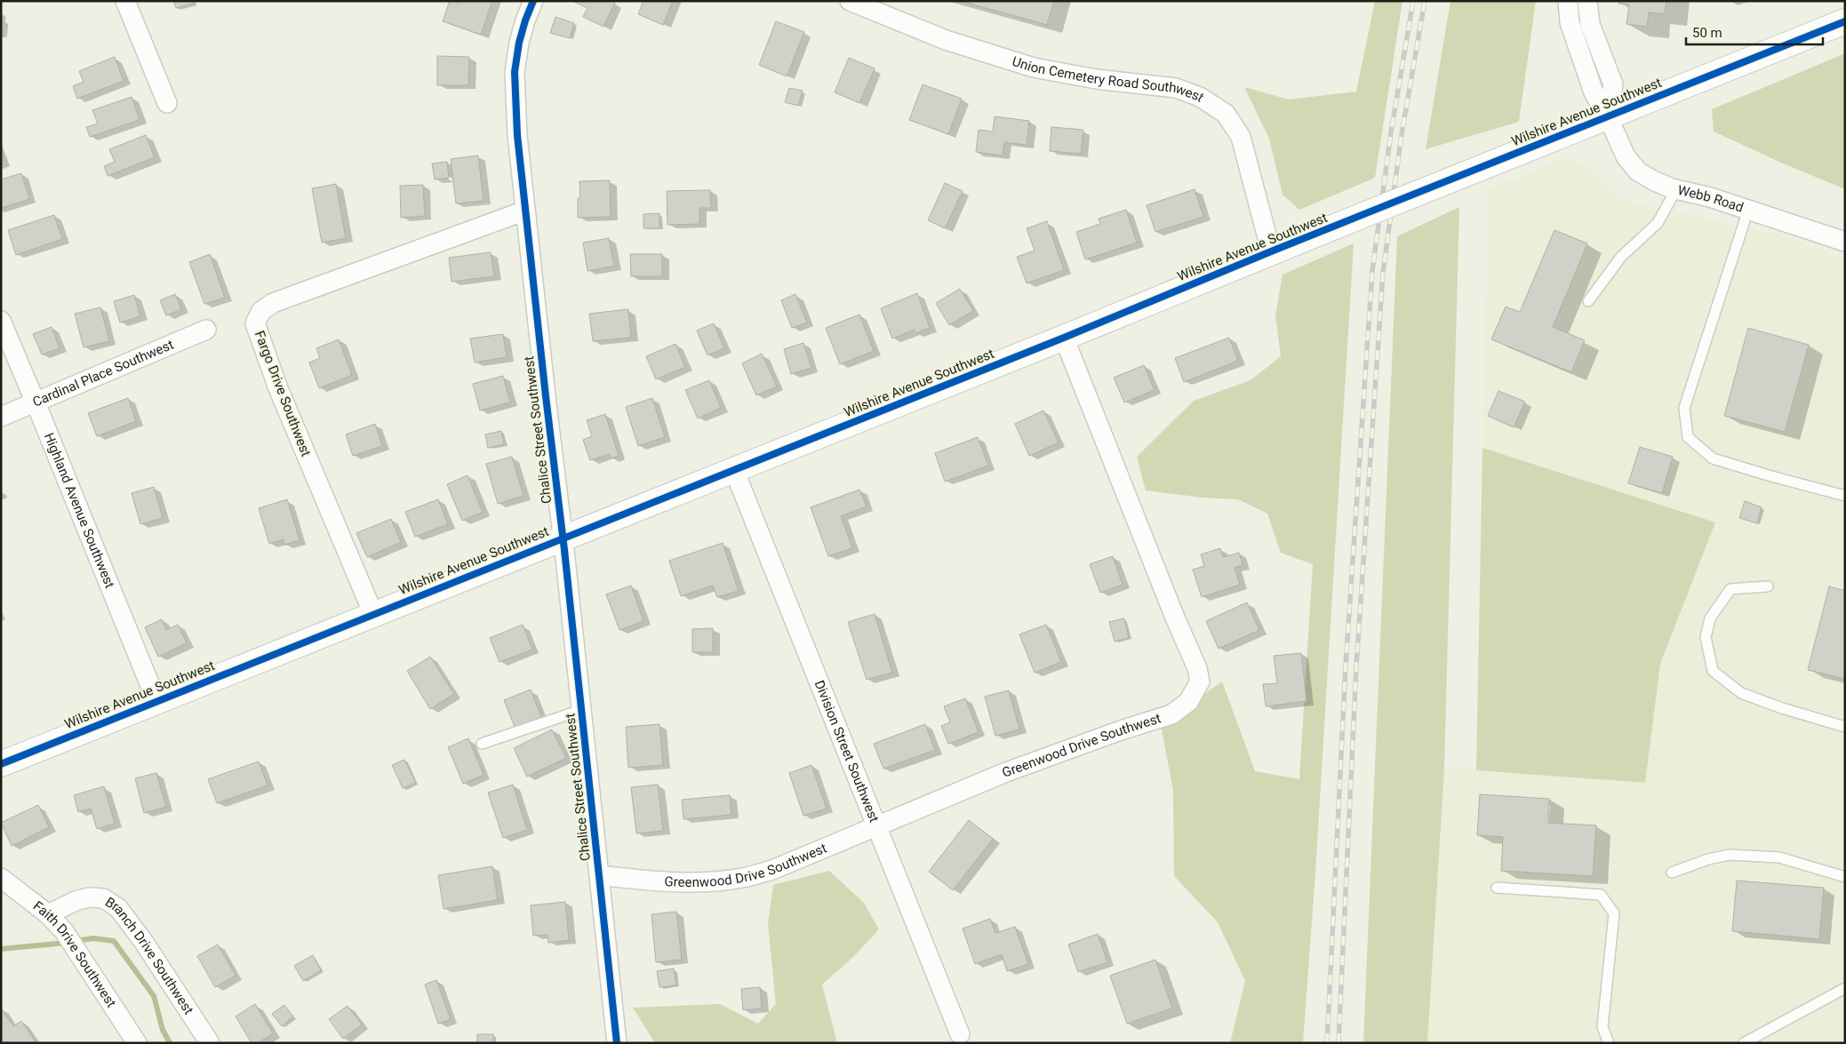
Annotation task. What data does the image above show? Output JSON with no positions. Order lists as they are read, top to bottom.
{
  "streets": {
    "street": [
      "Union Cemetery Road Southwest",
      "Wilshire Avenue Southwest",
      "Webb Road",
      "Cardinal Place Southwest",
      "Fargo Drive Southwest",
      "Chalice Street Southwest",
      "Highland Avenue Southwest",
      "Greenwood Drive Southwest",
      "Division Street Southwest",
      "Faith Drive Southwest",
      "Branch Drive Southwest"
    ]
  },
  "crossings": [
    ["Union Cemetery Road Southwest", "Wilshire Avenue Southwest"],
    ["Wilshire Avenue Southwest", "Webb Road"],
    ["Wilshire Avenue Southwest", "Fargo Drive Southwest"],
    ["Wilshire Avenue Southwest", "Chalice Street Southwest"],
    ["Wilshire Avenue Southwest", "Highland Avenue Southwest"],
    ["Wilshire Avenue Southwest", "Greenwood Drive Southwest"],
    ["Wilshire Avenue Southwest", "Division Street Southwest"],
    ["Cardinal Place Southwest", "Highland Avenue Southwest"],
    ["Fargo Drive Southwest", "Chalice Street Southwest"],
    ["Chalice Street Southwest", "Greenwood Drive Southwest"],
    ["Greenwood Drive Southwest", "Division Street Southwest"],
    ["Faith Drive Southwest", "Branch Drive Southwest"]
  ],
  "scale_bar": "50 m"
}
